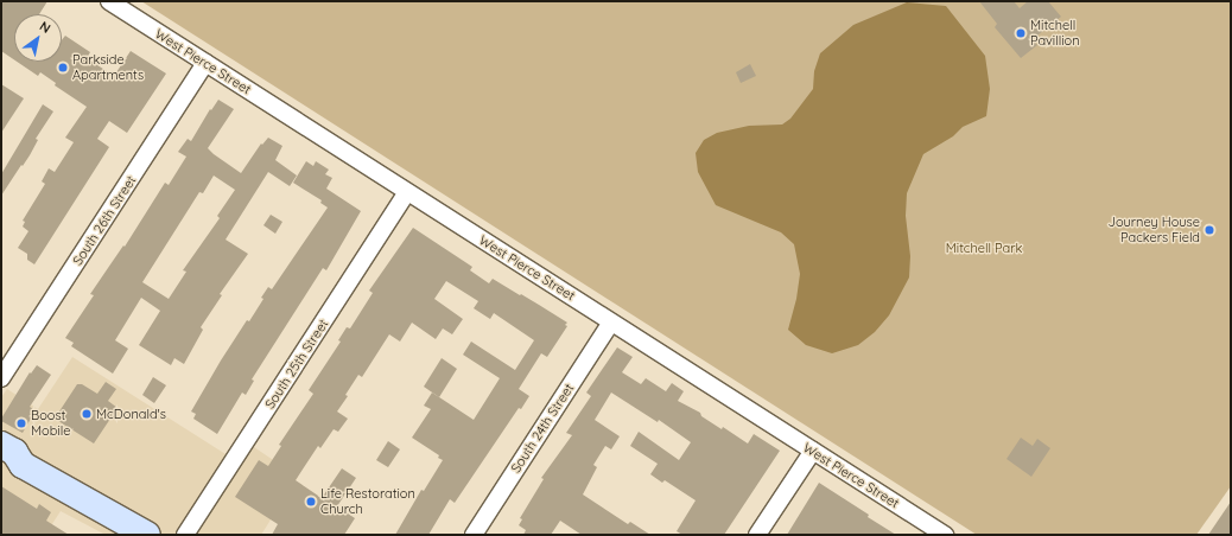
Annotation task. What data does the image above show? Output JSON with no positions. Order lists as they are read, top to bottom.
{
  "streets": {
    "street": [
      "West Pierce Street",
      "South 26th Street",
      "South 25th Street",
      "South 24th Street"
    ]
  },
  "crossings": [
    ["West Pierce Street", "South 26th Street"],
    ["West Pierce Street", "South 25th Street"],
    ["West Pierce Street", "South 24th Street"]
  ],
  "parks": ["Mitchell Park"],
  "places": [
    "Mitchell Pavillion",
    "Parkside Apartments",
    "Journey House Packers Field",
    "McDonald's",
    "Boost Mobile",
    "Life Restoration Church"
  ],
  "north": "top right"
}
